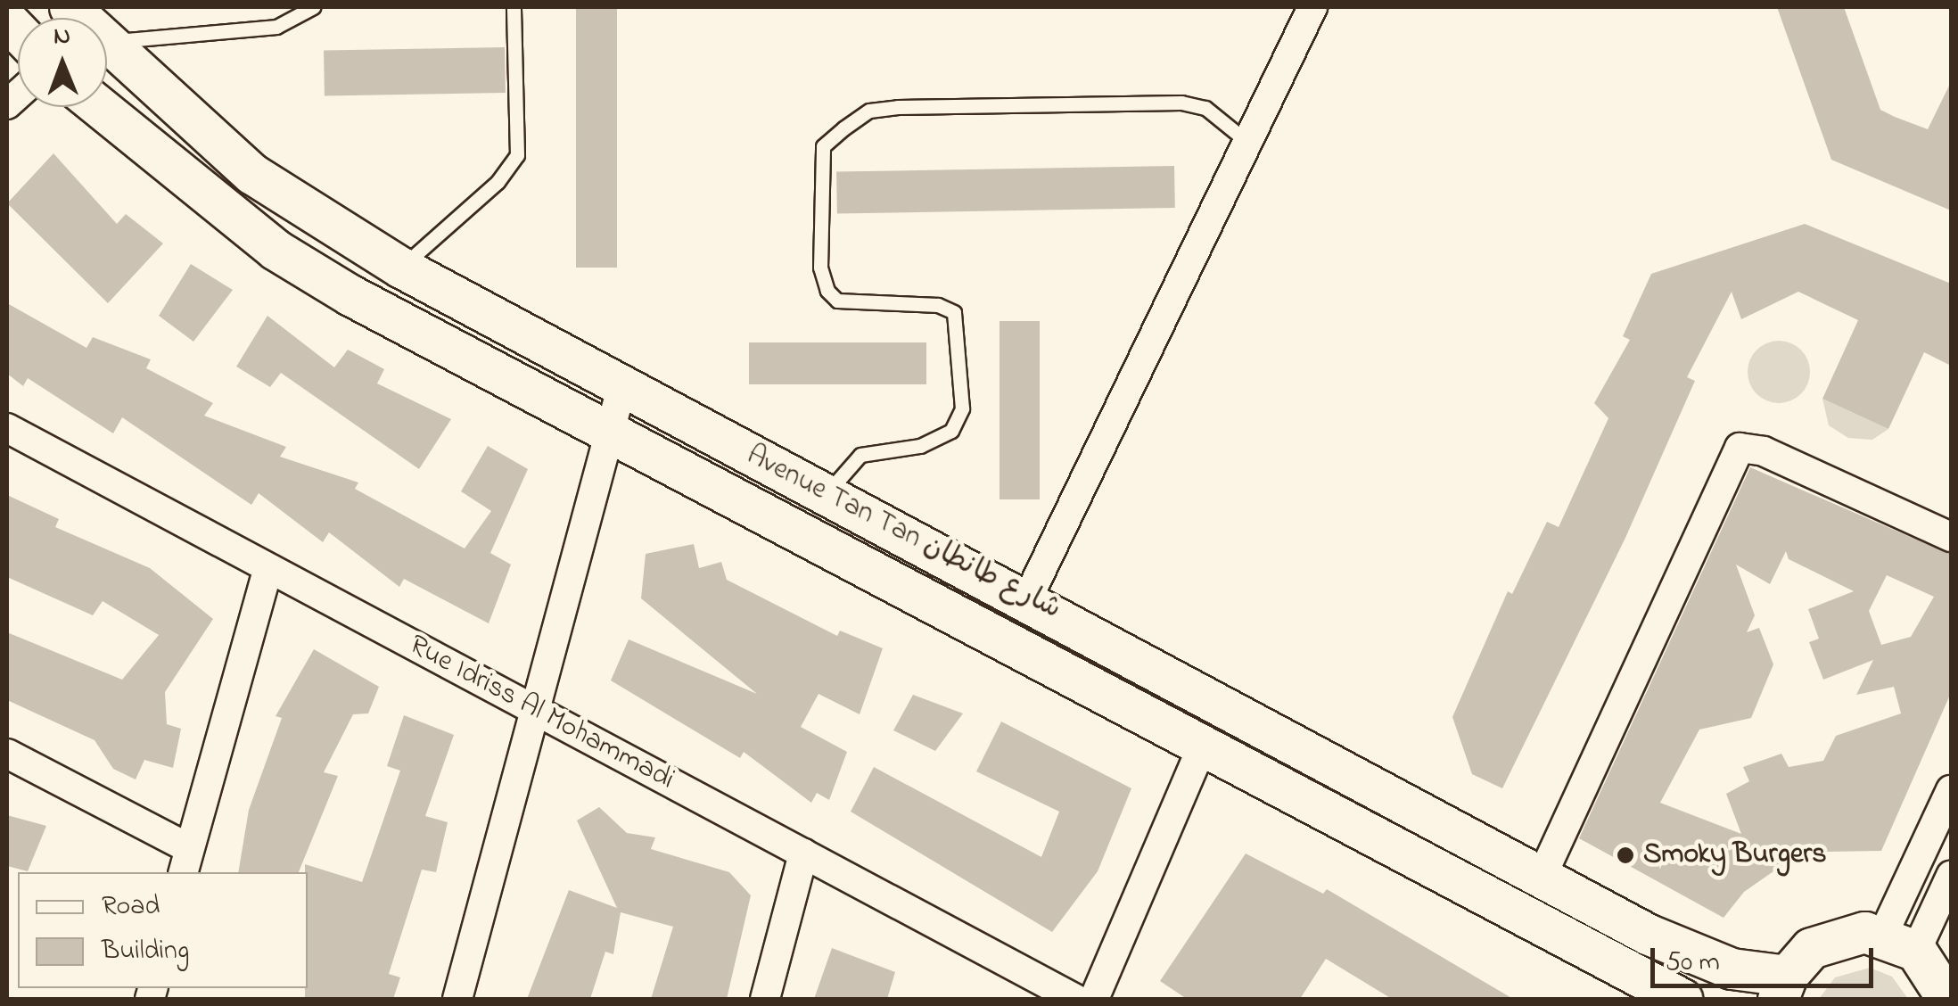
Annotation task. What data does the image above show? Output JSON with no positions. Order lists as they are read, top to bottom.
{
  "streets": {
    "main road": ["Avenue Tan Tan شارع طانطان"],
    "street": ["Rue Idriss Al Mohammadi"]
  },
  "places": ["Smoky Burgers"],
  "legend": ["Road", "Building"],
  "scale_bar": "50 m",
  "north": "top"
}
